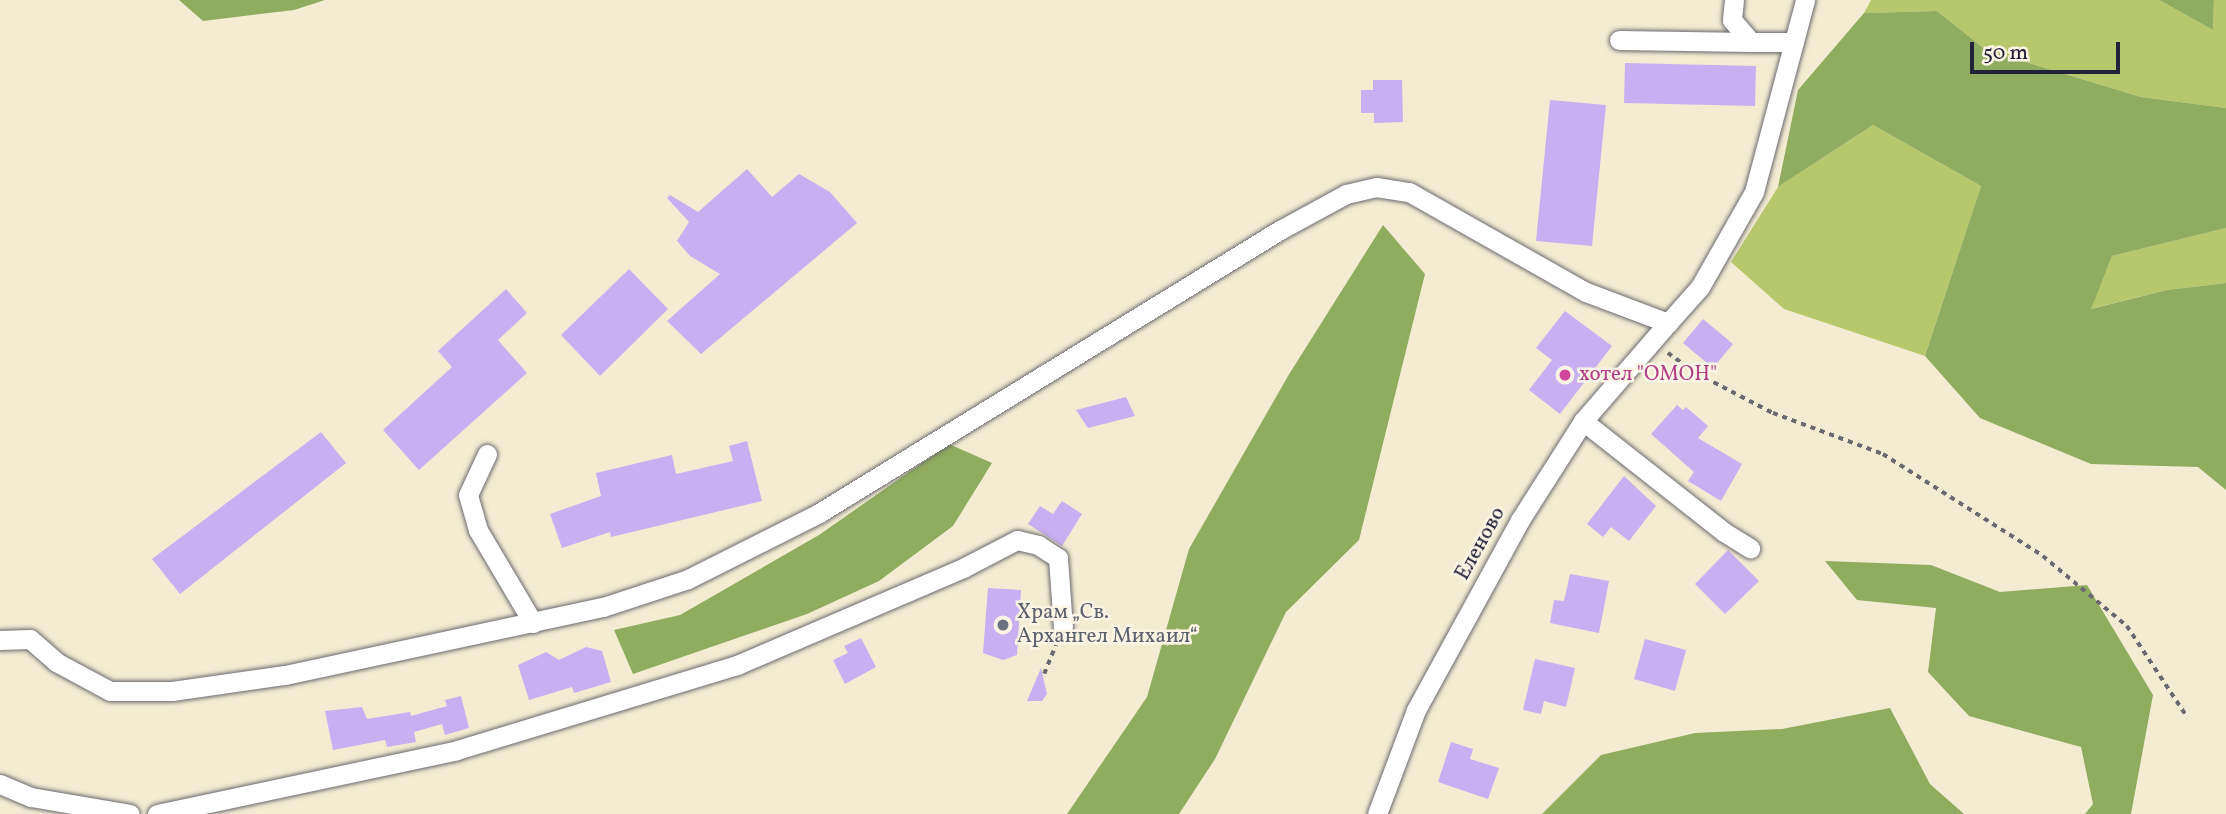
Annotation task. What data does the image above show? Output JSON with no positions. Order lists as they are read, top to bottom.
{
  "streets": {
    "street": ["Еленово"]
  },
  "places": ["хотел \"ОМОН\"", "Храм „Св. Архангел Михаил“"],
  "scale_bar": "50 m"
}
